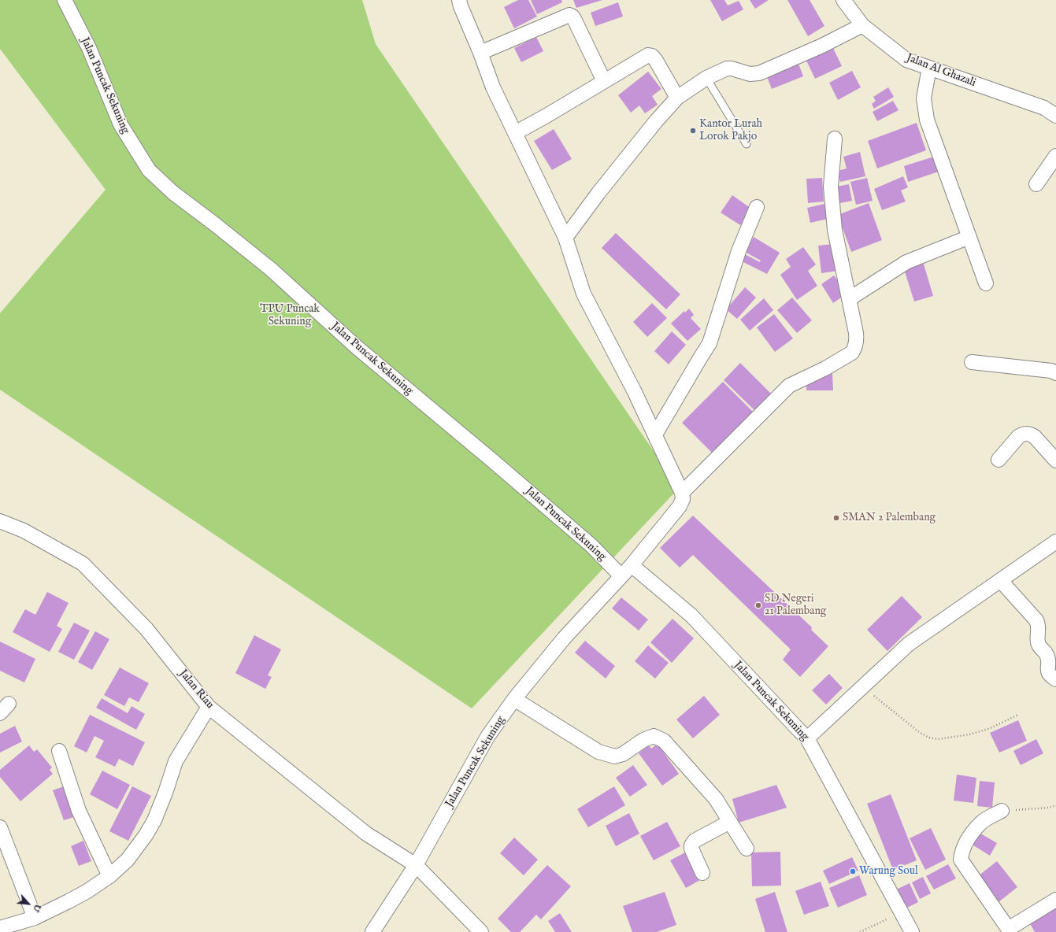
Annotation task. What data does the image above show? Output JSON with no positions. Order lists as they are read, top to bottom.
{
  "streets": {
    "street": ["Jalan Al Ghazali", "Jalan Puncak Sekuning", "Jalan Riau"]
  },
  "crossings": [
    ["Jalan Puncak Sekuning", "Jalan Riau"]
  ],
  "parks": ["TPU Puncak Sekuning"],
  "places": [
    "Kantor Lurah Lorok Pakjo",
    "SMAN 2 Palembang",
    "SD Negeri 21 Palembang",
    "Warung Soul"
  ],
  "north": "bottom right"
}
